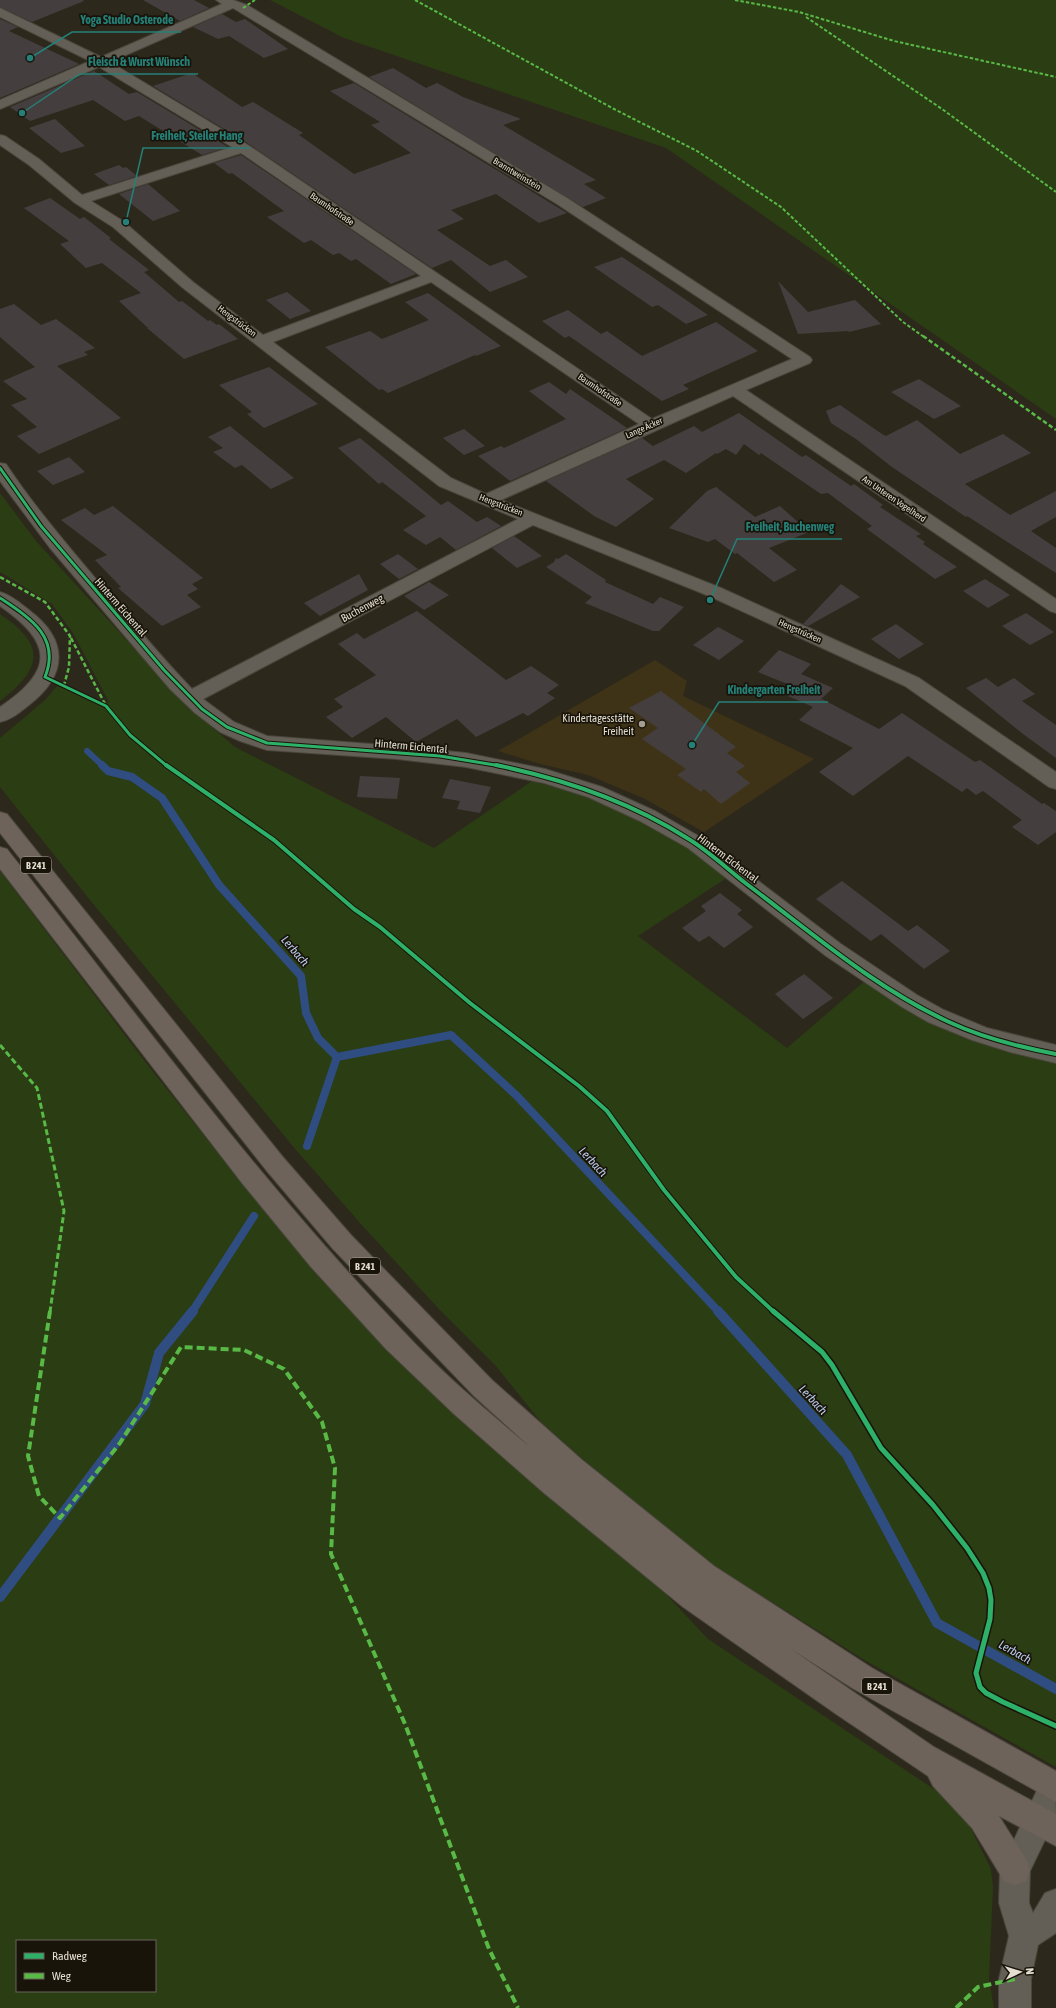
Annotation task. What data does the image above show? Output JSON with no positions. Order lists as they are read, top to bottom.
{
  "streets": {
    "main road": ["B 241"],
    "street": [
      "Branntweinstein",
      "Baumhofstraße",
      "Hengstrücken",
      "Lange Äcker",
      "Am Unteren Vogelherd",
      "Hinterm Eichental",
      "Buchenweg"
    ]
  },
  "crossings": [
    ["Branntweinstein", "Lange Äcker"],
    ["Baumhofstraße", "Lange Äcker"],
    ["Hengstrücken", "Lange Äcker"],
    ["Hengstrücken", "Buchenweg"],
    ["Lange Äcker", "Am Unteren Vogelherd"],
    ["Hinterm Eichental", "Buchenweg"]
  ],
  "water": ["Lerbach"],
  "places": [
    "Yoga Studio Osterode",
    "Fleisch & Wurst Wünsch",
    "Freiheit, Steiler Hang",
    "Freiheit, Buchenweg",
    "Kindertagesstätte Freiheit",
    "Kindergarten Freiheit"
  ],
  "legend": ["Radweg", "Weg"],
  "north": "right"
}
